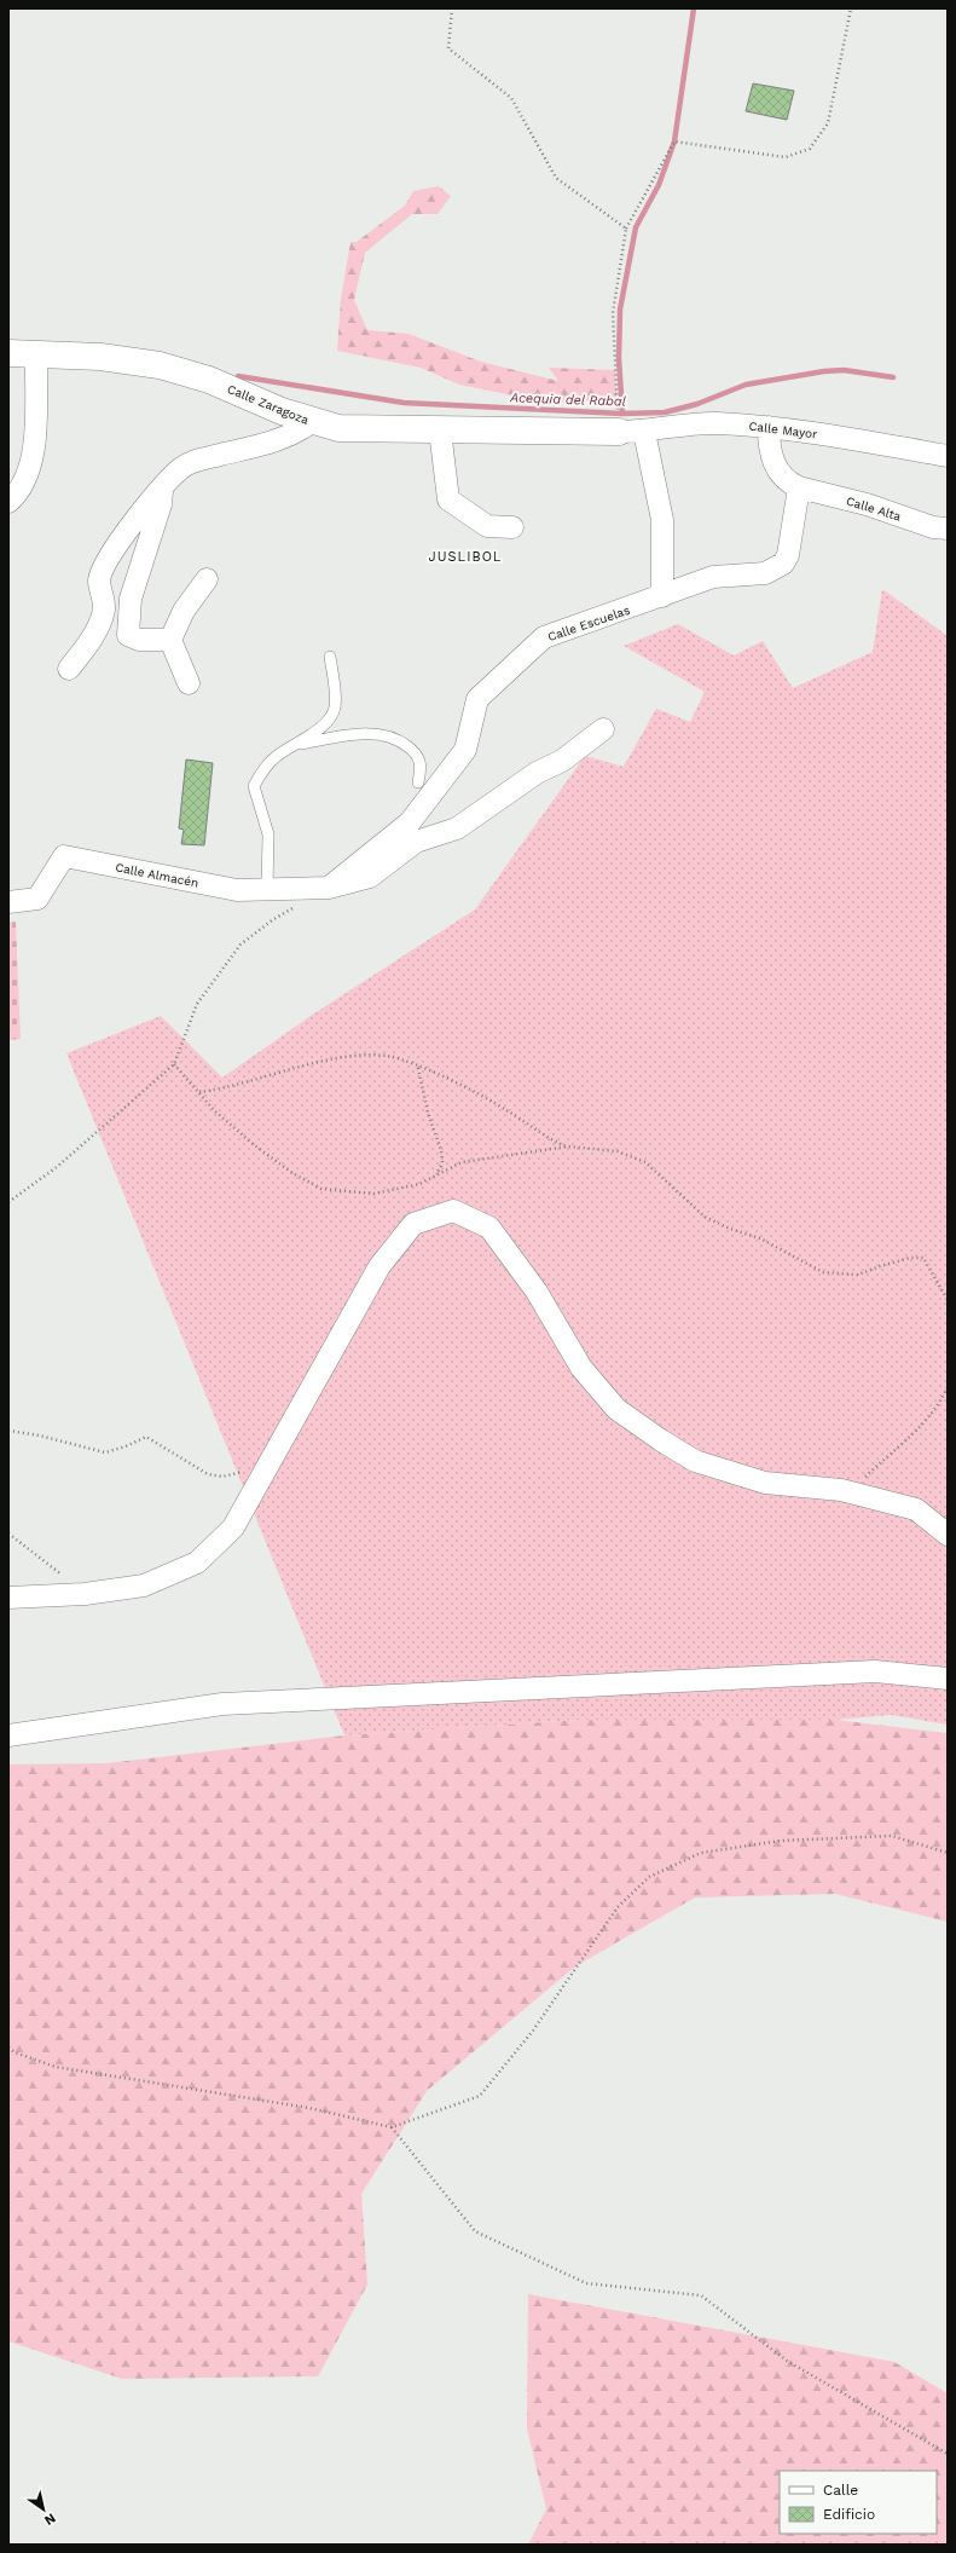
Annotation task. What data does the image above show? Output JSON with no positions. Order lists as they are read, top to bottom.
{
  "streets": {
    "street": [
      "Calle Zaragoza",
      "Calle Mayor",
      "Calle Alta",
      "Calle Escuelas",
      "Calle Almacén"
    ]
  },
  "crossings": [
    ["Calle Zaragoza", "Calle Mayor"],
    ["Calle Alta", "Calle Escuelas"],
    ["Calle Escuelas", "Calle Almacén"]
  ],
  "districts": ["JUSLIBOL"],
  "water": ["Acequia del Rabal"],
  "legend": ["Calle", "Edificio"],
  "north": "bottom right"
}
